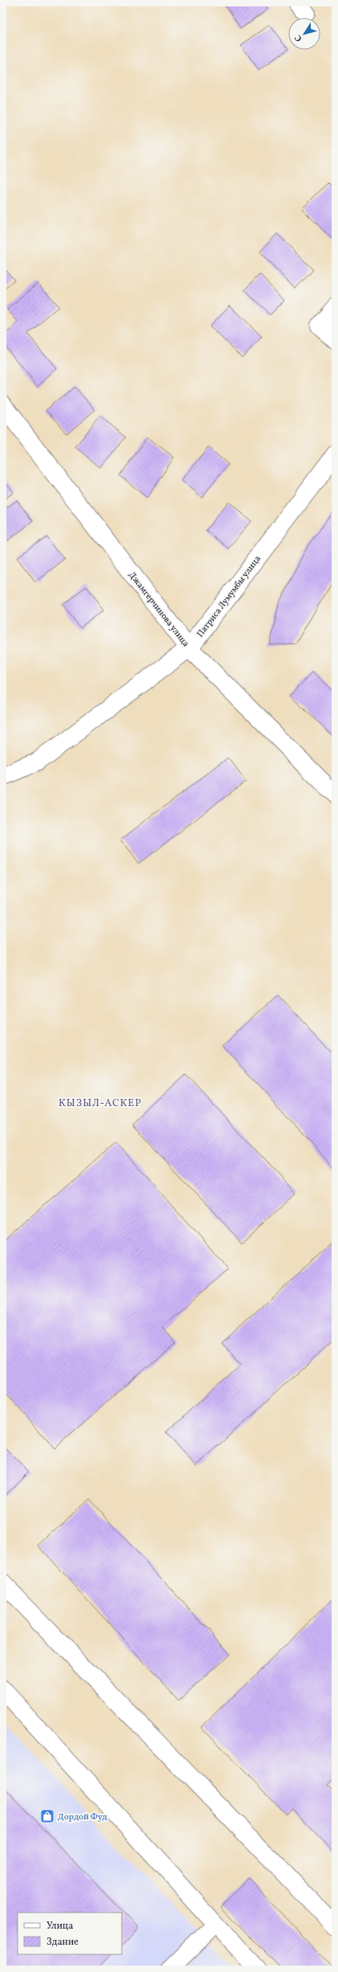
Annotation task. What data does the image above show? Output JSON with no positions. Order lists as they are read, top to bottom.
{
  "streets": {
    "street": ["Патриса Лумумбы улица", "Джамгерчинова улица"]
  },
  "crossings": [
    ["Патриса Лумумбы улица", "Джамгерчинова улица"]
  ],
  "districts": ["КЫЗЫЛ-АСКЕР"],
  "places": {
    "shop": ["Дордой Фуд"]
  },
  "legend": ["Улица", "Здание"],
  "north": "bottom left"
}
